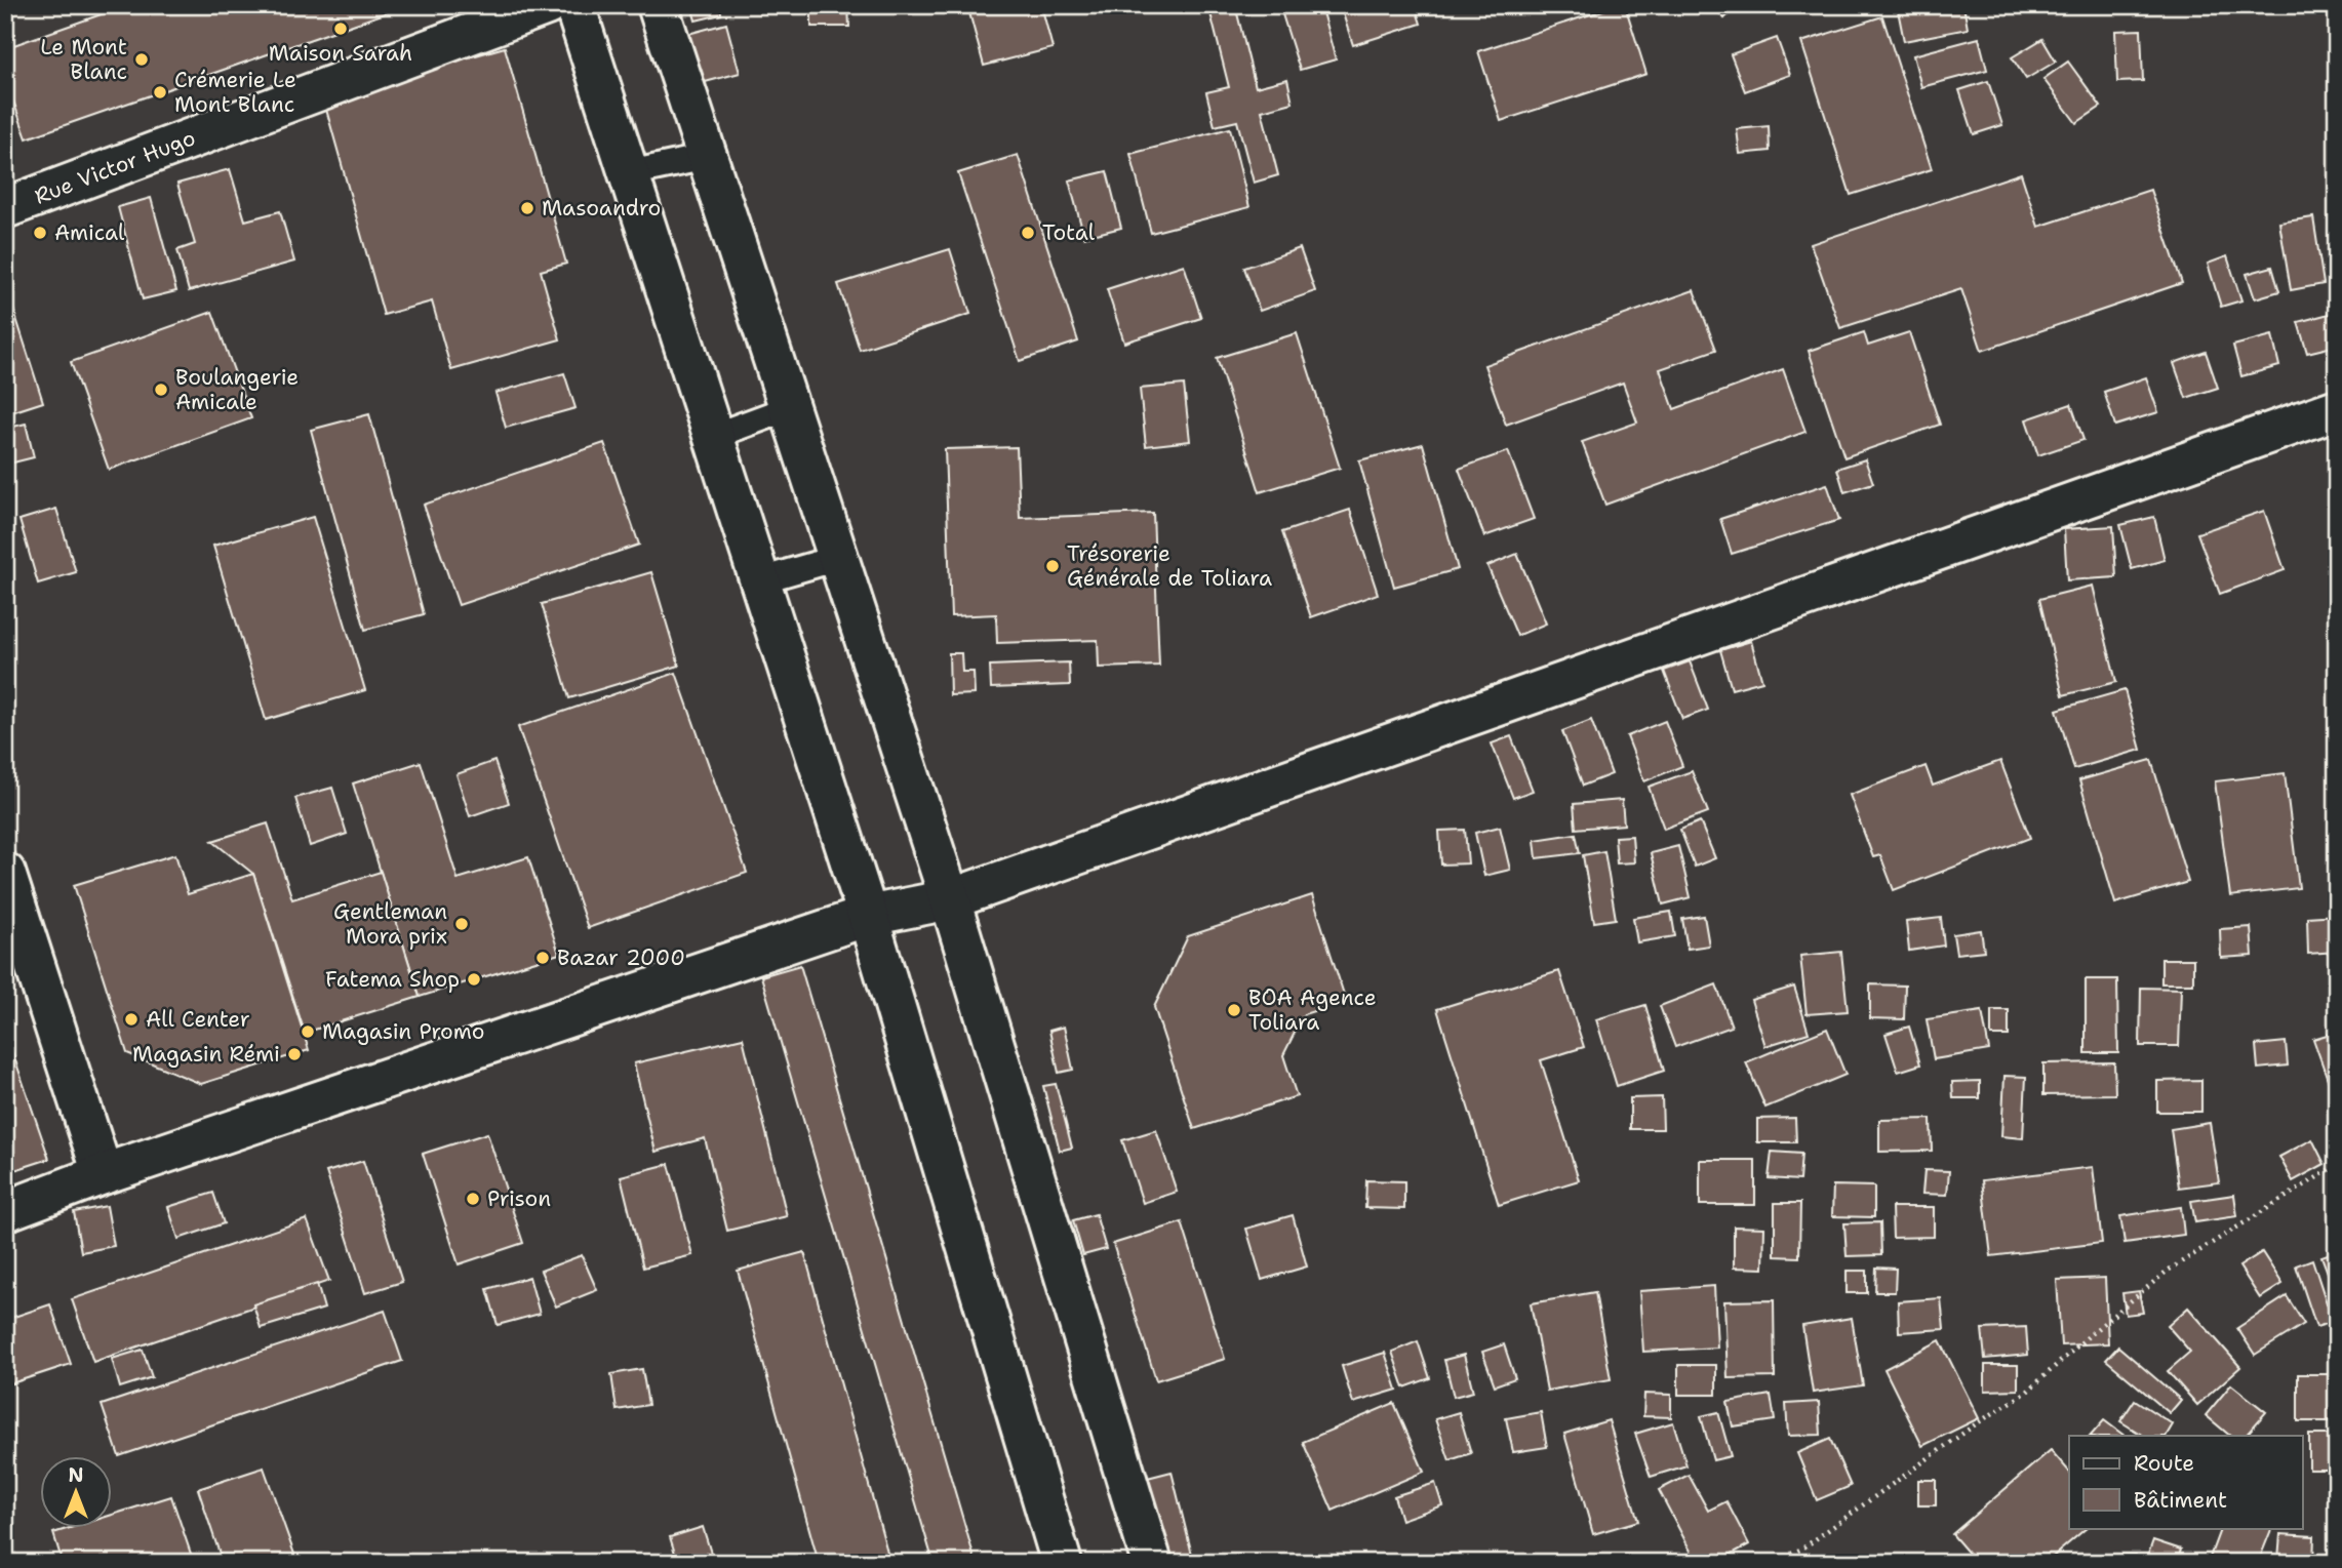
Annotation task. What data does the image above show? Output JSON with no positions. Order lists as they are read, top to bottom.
{
  "streets": {
    "street": ["Rue Victor Hugo"]
  },
  "places": [
    "Maison Sarah",
    "Le Mont Blanc",
    "Crémerie Le Mont Blanc",
    "Masoandro",
    "Amical",
    "Total",
    "Boulangerie Amicale",
    "Trésorerie Générale de Toliara",
    "Gentleman Mora prix",
    "Bazar 2000",
    "Fatema Shop",
    "BOA Agence Toliara",
    "All Center",
    "Magasin Promo",
    "Magasin Rémi",
    "Prison"
  ],
  "legend": ["Route", "Bâtiment"],
  "north": "top"
}
